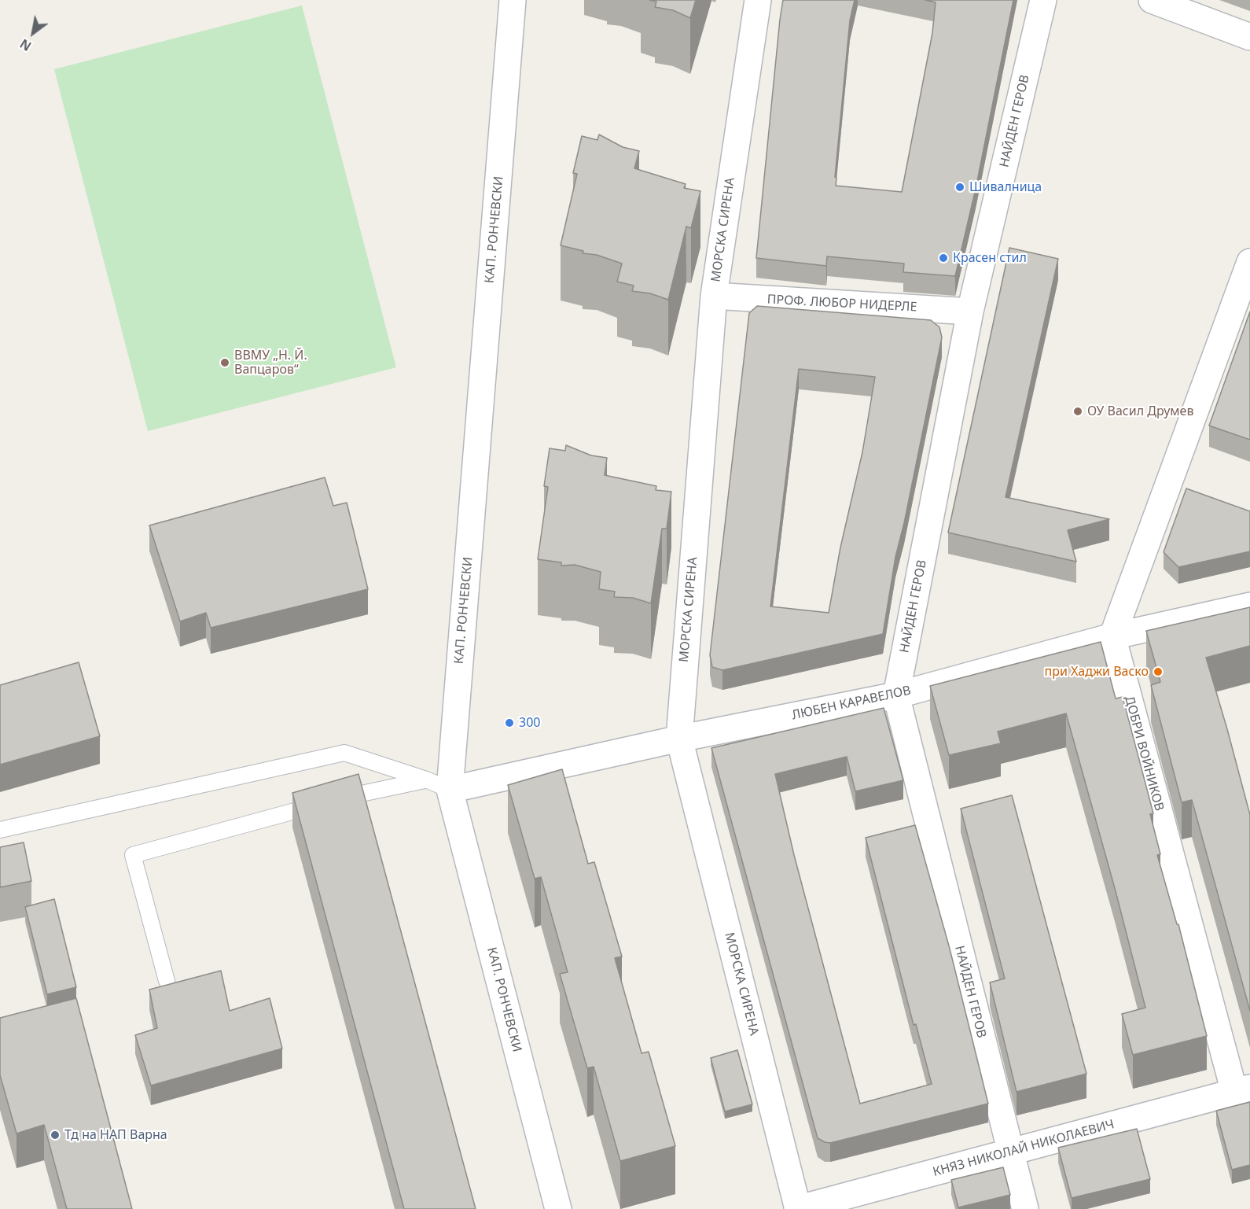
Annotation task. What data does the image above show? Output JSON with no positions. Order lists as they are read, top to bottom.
{
  "streets": {
    "street": [
      "НАЙДЕН ГЕРОВ",
      "КАП. РОНЧЕВСКИ",
      "МОРСКА СИРЕНА",
      "ПРОФ. ЛЮБОР НИДЕРЛЕ",
      "ЛЮБЕН КАРАВЕЛОВ",
      "ДОБРИ ВОЙНИКОВ",
      "КНЯЗ НИКОЛАЙ НИКОЛАЕВИЧ"
    ]
  },
  "crossings": [
    ["НАЙДЕН ГЕРОВ", "ПРОФ. ЛЮБОР НИДЕРЛЕ"],
    ["НАЙДЕН ГЕРОВ", "ЛЮБЕН КАРАВЕЛОВ"],
    ["НАЙДЕН ГЕРОВ", "КНЯЗ НИКОЛАЙ НИКОЛАЕВИЧ"],
    ["КАП. РОНЧЕВСКИ", "ЛЮБЕН КАРАВЕЛОВ"],
    ["МОРСКА СИРЕНА", "ПРОФ. ЛЮБОР НИДЕРЛЕ"],
    ["МОРСКА СИРЕНА", "ЛЮБЕН КАРАВЕЛОВ"],
    ["МОРСКА СИРЕНА", "КНЯЗ НИКОЛАЙ НИКОЛАЕВИЧ"],
    ["ЛЮБЕН КАРАВЕЛОВ", "ДОБРИ ВОЙНИКОВ"],
    ["ДОБРИ ВОЙНИКОВ", "КНЯЗ НИКОЛАЙ НИКОЛАЕВИЧ"]
  ],
  "places": [
    "Шивалница",
    "Красен стил",
    "ВВМУ „Н. Й. Вапцаров“",
    "ОУ Васил Друмев",
    "при Хаджи Васко",
    "300",
    "Тд на НАП Варна"
  ],
  "north": "bottom left"
}
